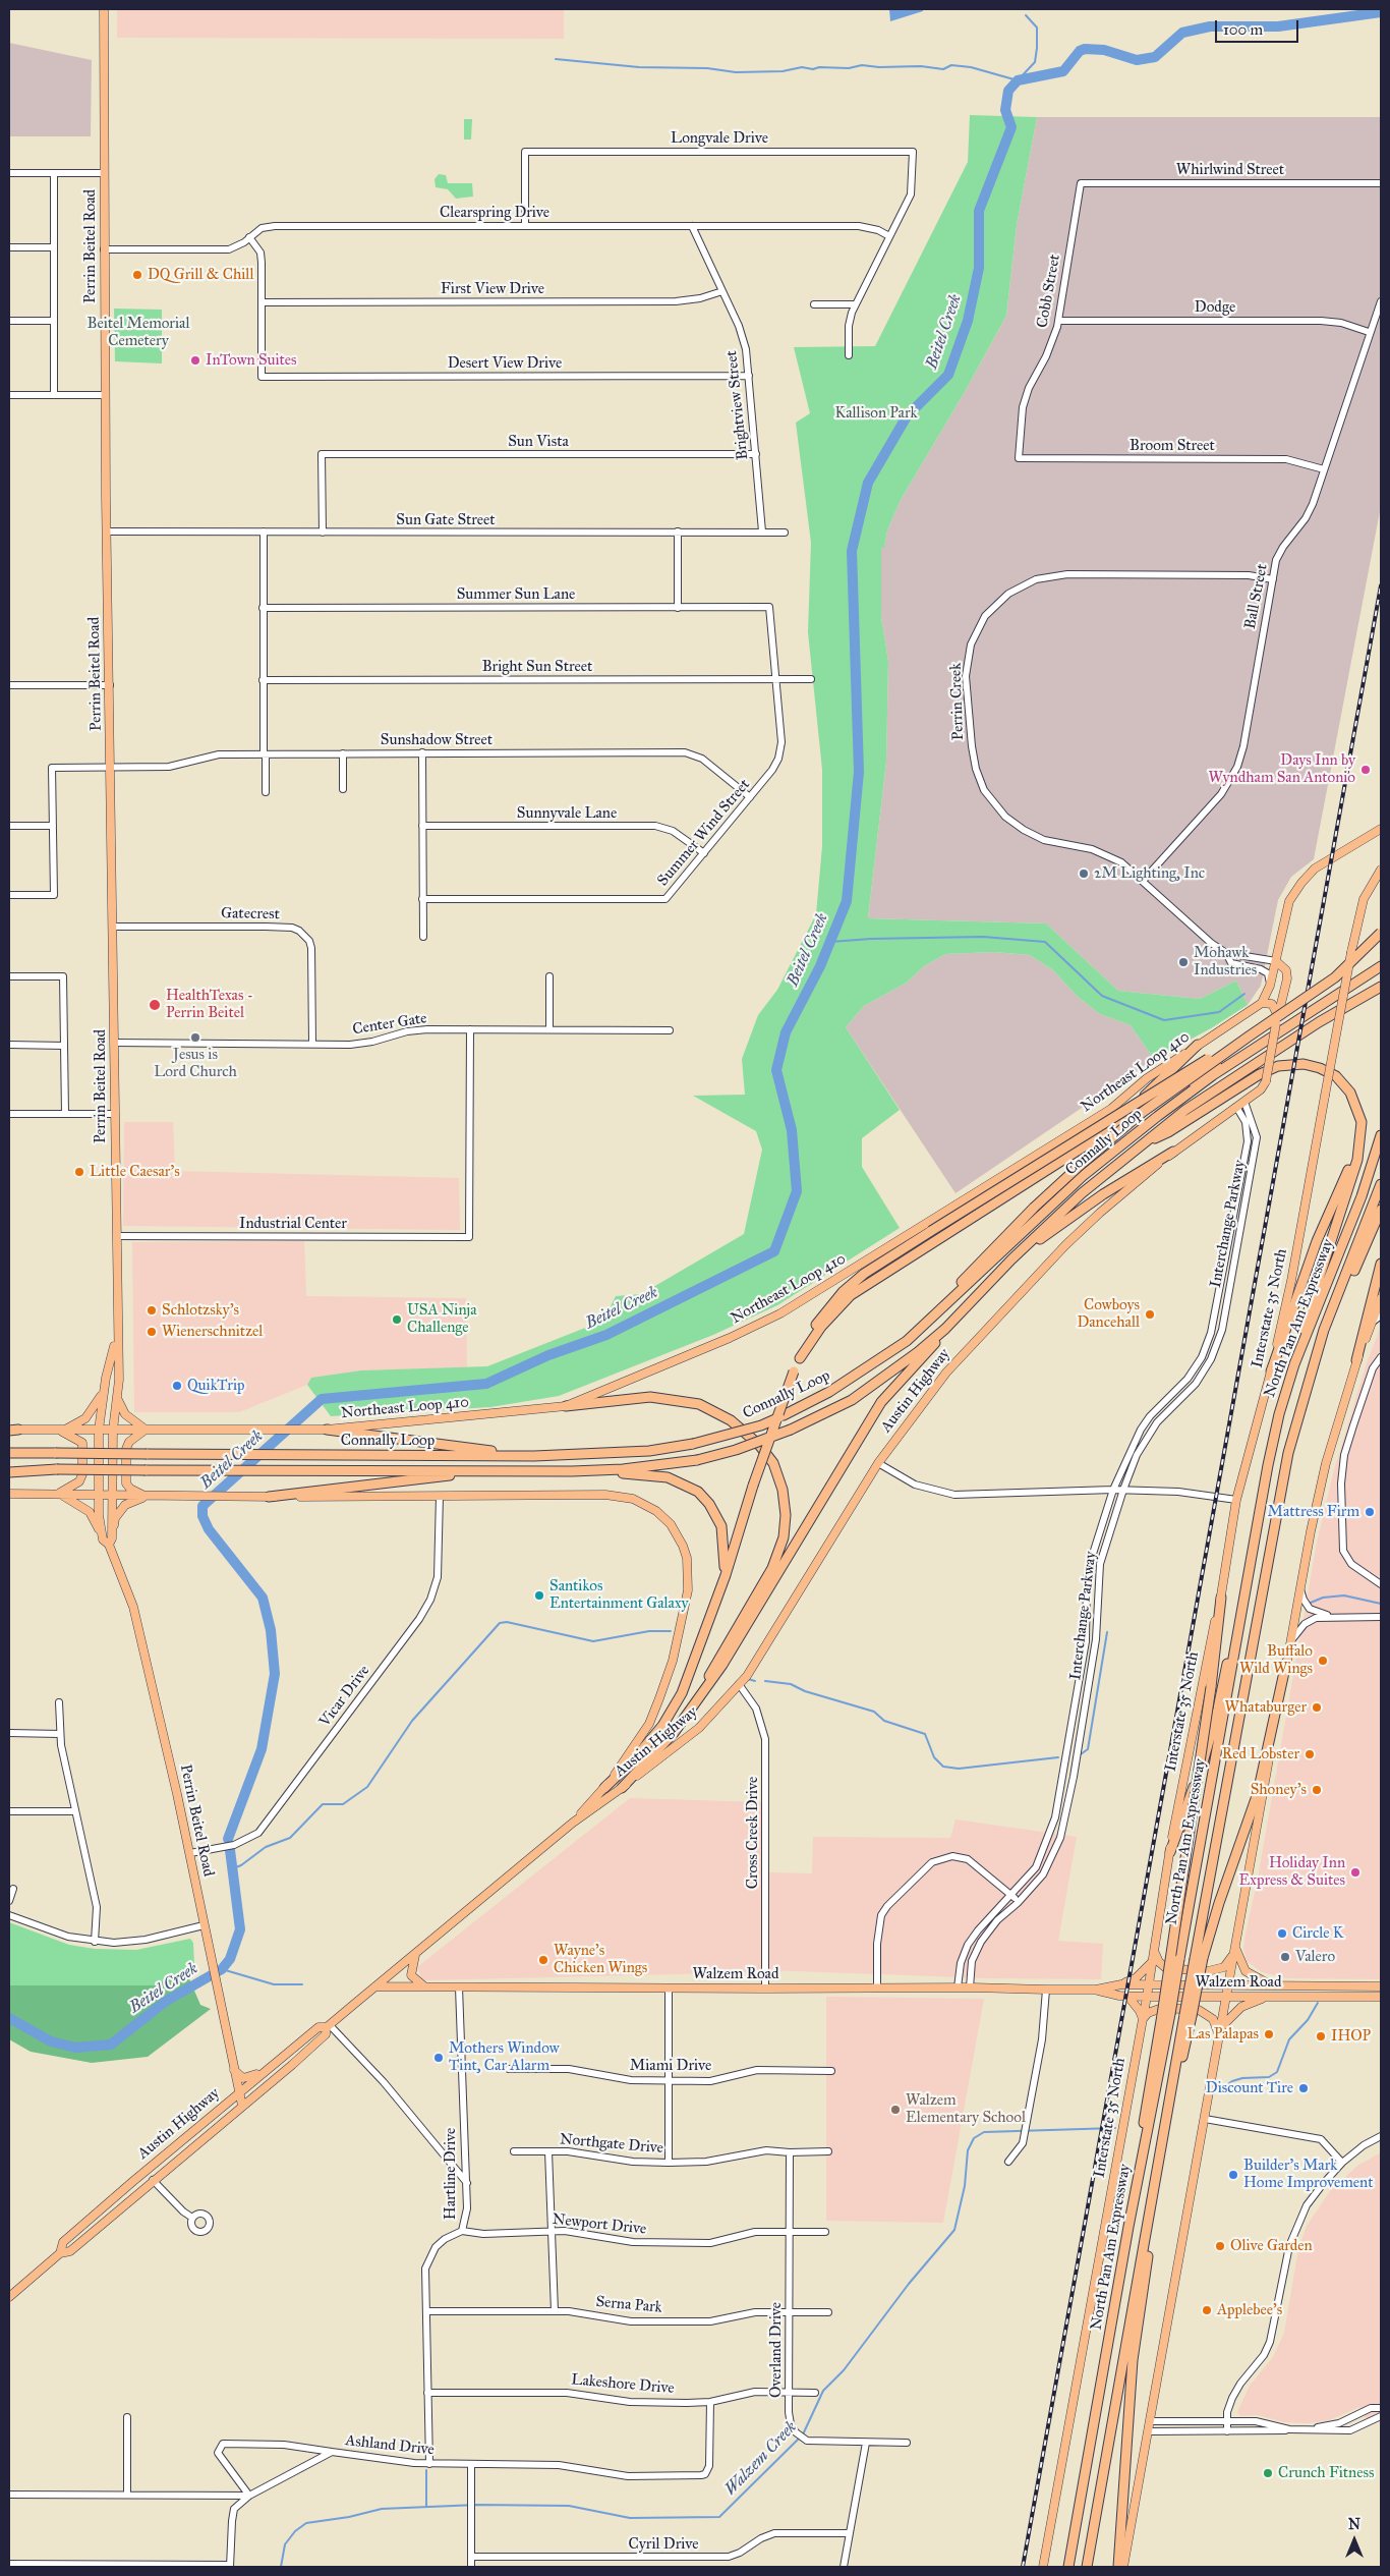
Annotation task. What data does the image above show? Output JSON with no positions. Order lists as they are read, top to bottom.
{
  "streets": {
    "highway": ["Connally Loop", "North Pan Am Expressway"],
    "main road": [
      "Perrin Beitel Road",
      "Northeast Loop 410",
      "Interstate 35 North",
      "Austin Highway",
      "Walzem Road"
    ],
    "street": [
      "Longvale Drive",
      "Whirlwind Street",
      "Clearspring Drive",
      "First View Drive",
      "Cobb Street",
      "Dodge",
      "Desert View Drive",
      "Brightview Street",
      "Sun Vista",
      "Broom Street",
      "Sun Gate Street",
      "Summer Sun Lane",
      "Ball Street",
      "Bright Sun Street",
      "Perrin Creek",
      "Sunshadow Street",
      "Sunnyvale Lane",
      "Summer Wind Street",
      "Gatecrest",
      "Center Gate",
      "Industrial Center",
      "Interchange Parkway",
      "Vicar Drive",
      "Cross Creek Drive",
      "Miami Drive",
      "Northgate Drive",
      "Hartline Drive",
      "Newport Drive",
      "Serna Park",
      "Overland Drive",
      "Lakeshore Drive",
      "Ashland Drive",
      "Cyril Drive"
    ]
  },
  "crossings": [
    ["Longvale Drive", "Clearspring Drive"],
    ["Whirlwind Street", "Cobb Street"],
    ["Clearspring Drive", "Perrin Beitel Road"],
    ["Clearspring Drive", "Brightview Street"],
    ["Perrin Beitel Road", "Sun Gate Street"],
    ["Perrin Beitel Road", "Sunshadow Street"],
    ["Perrin Beitel Road", "Gatecrest"],
    ["Perrin Beitel Road", "Center Gate"],
    ["Perrin Beitel Road", "Northeast Loop 410"],
    ["Perrin Beitel Road", "Industrial Center"],
    ["Perrin Beitel Road", "Austin Highway"],
    ["Perrin Beitel Road", "Vicar Drive"],
    ["First View Drive", "Desert View Drive"],
    ["First View Drive", "Brightview Street"],
    ["Cobb Street", "Dodge"],
    ["Cobb Street", "Broom Street"],
    ["Dodge", "Ball Street"],
    ["Desert View Drive", "Brightview Street"],
    ["Brightview Street", "Sun Vista"],
    ["Brightview Street", "Sun Gate Street"],
    ["Sun Vista", "Sun Gate Street"],
    ["Broom Street", "Ball Street"],
    ["Summer Sun Lane", "Summer Wind Street"],
    ["Ball Street", "Perrin Creek"],
    ["Bright Sun Street", "Summer Wind Street"],
    ["Perrin Creek", "Austin Highway"],
    ["Sunshadow Street", "Summer Wind Street"],
    ["Sunnyvale Lane", "Summer Wind Street"],
    ["Gatecrest", "Center Gate"],
    ["Center Gate", "Industrial Center"],
    ["Interchange Parkway", "Austin Highway"],
    ["Interchange Parkway", "Walzem Road"],
    ["Interstate 35 North", "Walzem Road"],
    ["Austin Highway", "Vicar Drive"],
    ["Austin Highway", "Cross Creek Drive"],
    ["Austin Highway", "Walzem Road"],
    ["Cross Creek Drive", "Walzem Road"],
    ["Walzem Road", "Hartline Drive"],
    ["Northgate Drive", "Overland Drive"],
    ["Hartline Drive", "Newport Drive"],
    ["Hartline Drive", "Serna Park"],
    ["Hartline Drive", "Lakeshore Drive"],
    ["Hartline Drive", "Ashland Drive"],
    ["Newport Drive", "Overland Drive"],
    ["Serna Park", "Overland Drive"],
    ["Overland Drive", "Lakeshore Drive"],
    ["Lakeshore Drive", "Ashland Drive"]
  ],
  "water": ["Beitel Creek", "Walzem Creek"],
  "parks": ["Beitel Memorial Cemetery", "Kallison Park"],
  "places": [
    "DQ Grill & Chill",
    "InTown Suites",
    "Days Inn by Wyndham San Antonio",
    "2M Lighting, Inc",
    "Mohawk Industries",
    "HealthTexas - Perrin Beitel",
    "Jesus is Lord Church",
    "Little Caesar's",
    "Schlotzsky's",
    "Cowboys Dancehall",
    "USA Ninja Challenge",
    "Wienerschnitzel",
    "QuikTrip",
    "Mattress Firm",
    "Santikos Entertainment Galaxy",
    "Buffalo Wild Wings",
    "Whataburger",
    "Red Lobster",
    "Shoney's",
    "Holiday Inn Express & Suites",
    "Circle K",
    "Valero",
    "Wayne's Chicken Wings",
    "Las Palapas",
    "IHOP",
    "Mothers Window Tint, Car Alarm",
    "Discount Tire",
    "Walzem Elementary School",
    "Builder's Mark Home Improvement",
    "Olive Garden",
    "Applebee's",
    "Crunch Fitness"
  ],
  "scale_bar": "100 m",
  "north": "top"
}
